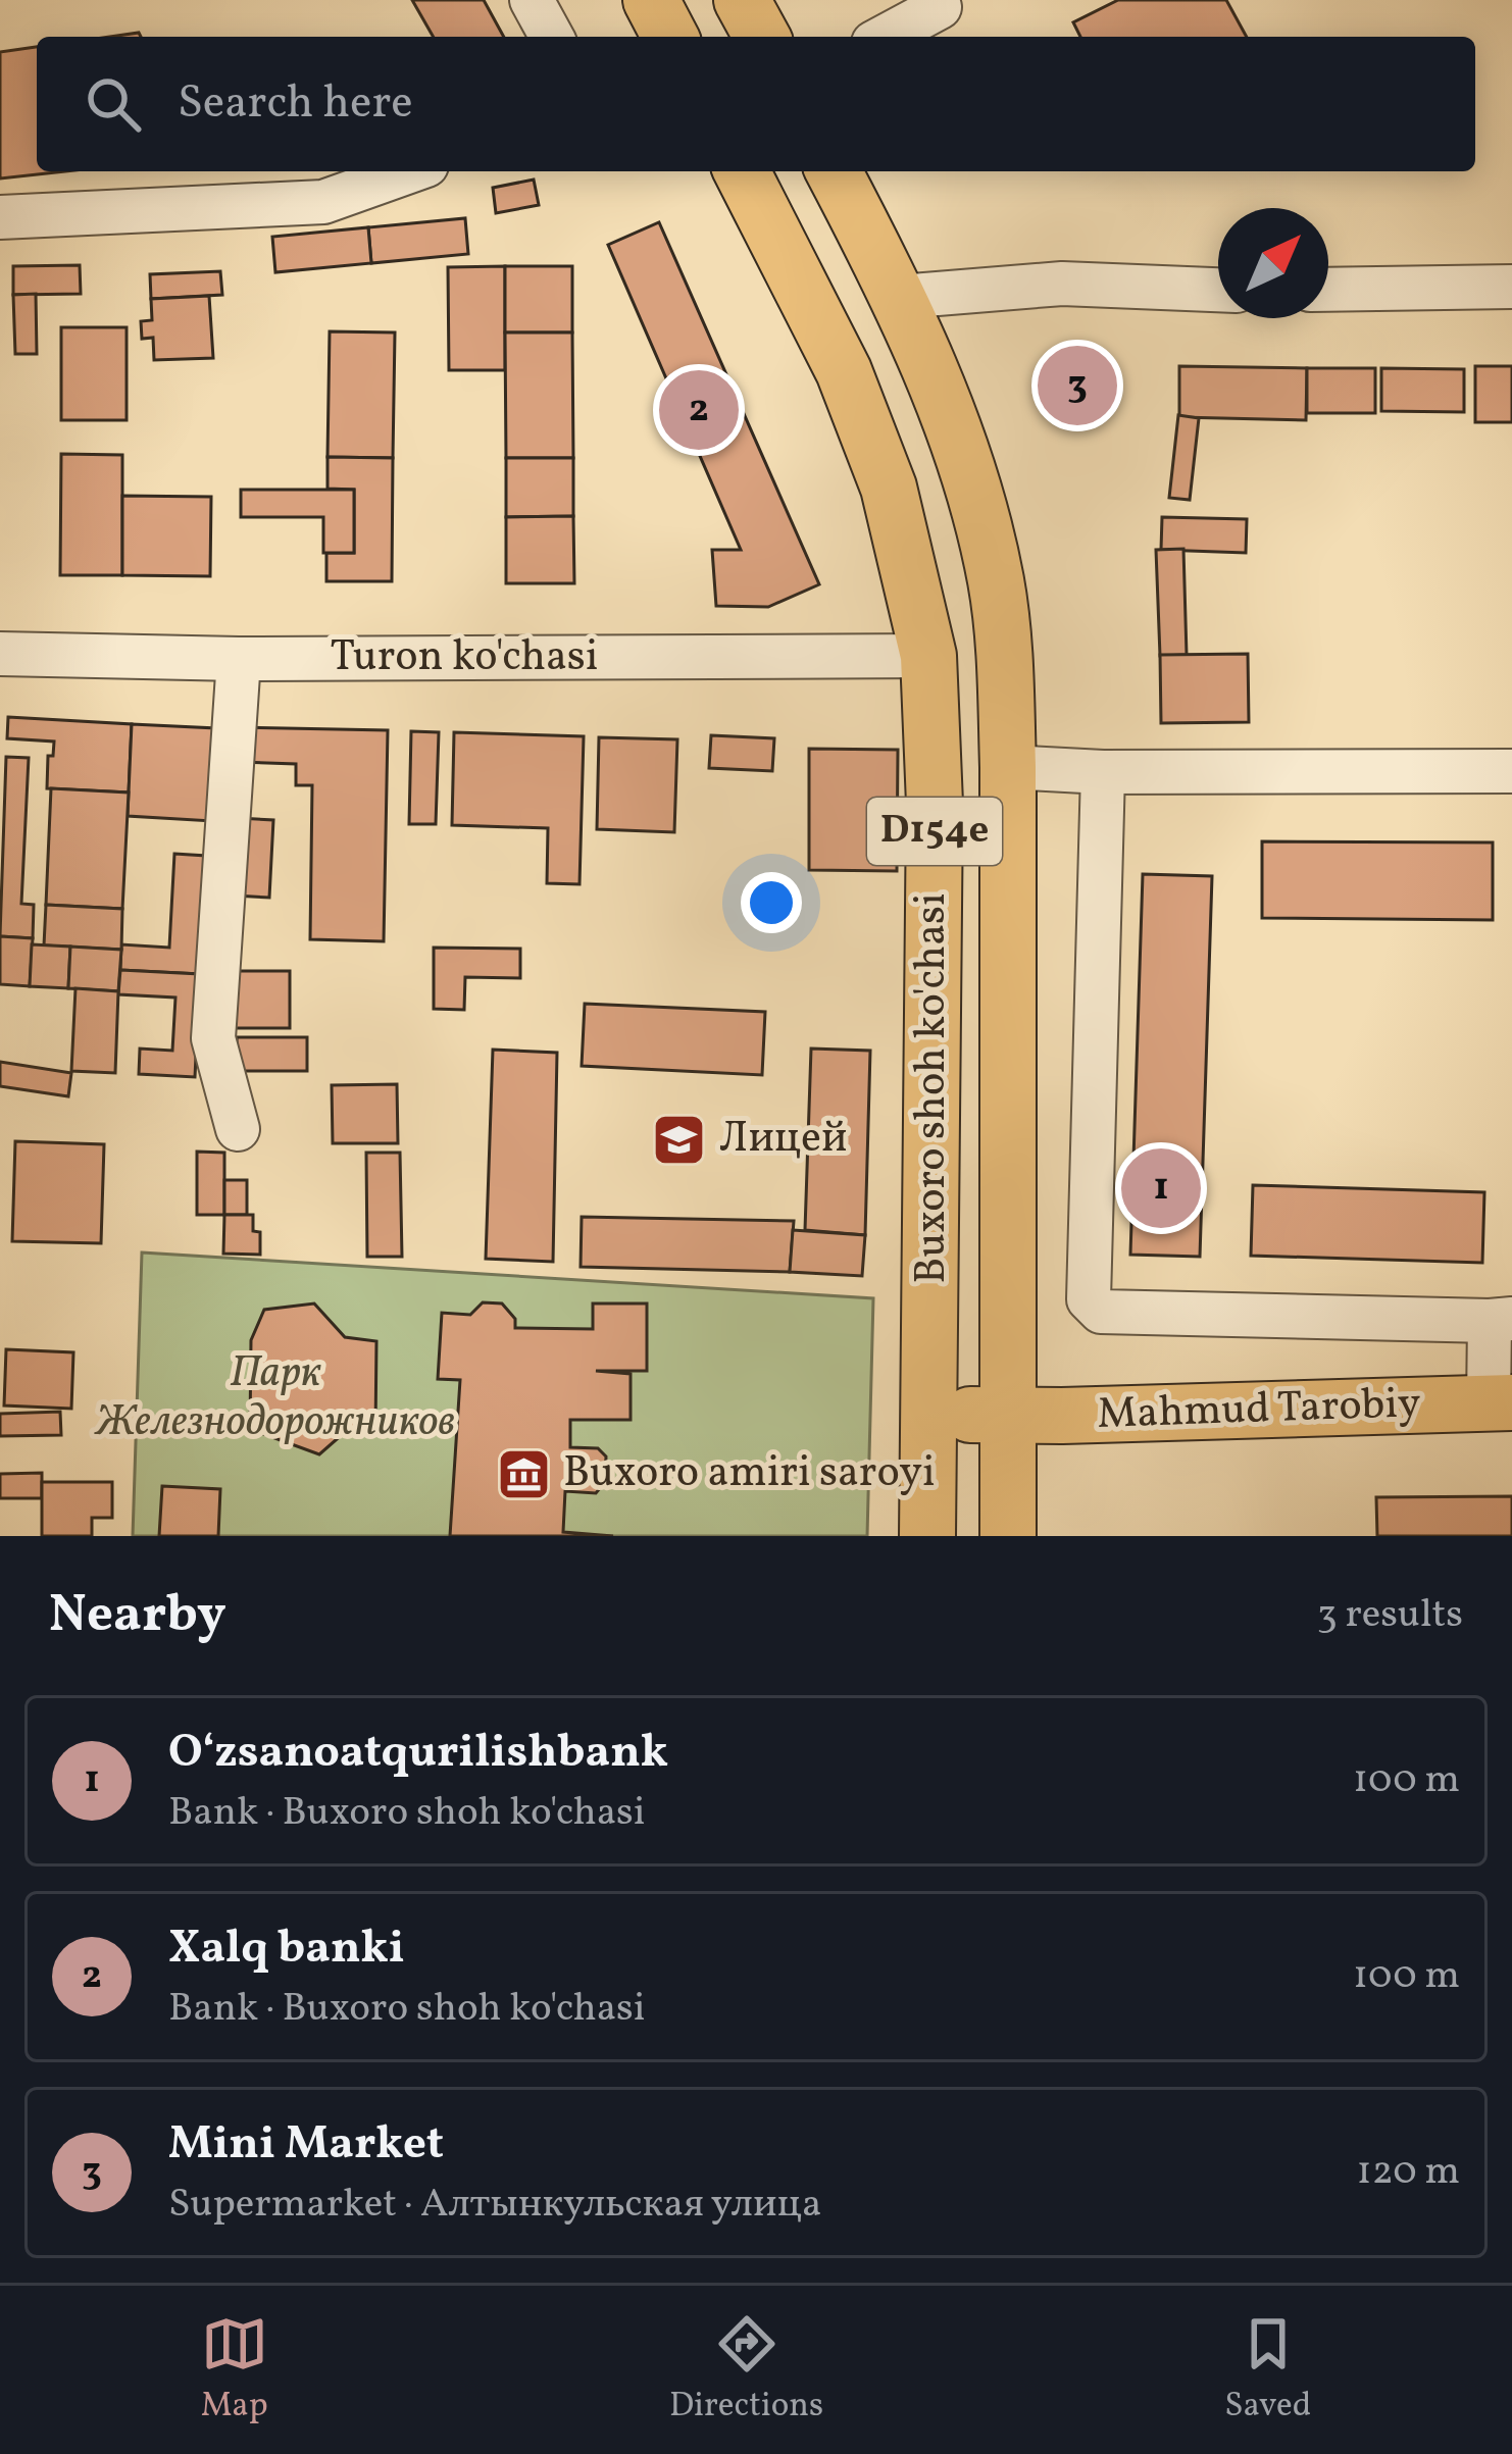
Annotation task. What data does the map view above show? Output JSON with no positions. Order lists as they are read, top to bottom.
{
  "streets": {
    "main road": ["D154e", "Buxoro shoh ko'chasi", "Mahmud Tarobiy"],
    "street": ["Turon ko'chasi"]
  },
  "crossings": [
    ["Turon ko'chasi", "Buxoro shoh ko'chasi"],
    ["Buxoro shoh ko'chasi", "Mahmud Tarobiy"]
  ],
  "parks": ["Парк Железнодорожников"],
  "places": {
    "school or university": ["Лицей"],
    "museum": ["Buxoro amiri saroyi"]
  },
  "north": "top right",
  "page": {
    "search": "Search here",
    "pins": ["3", "2", "1"],
    "heading": ["Nearby", "3 results"],
    "list": [
      {
        "mark": "1",
        "name": "Oʻzsanoatqurilishbank",
        "note": "Bank · Buxoro shoh ko'chasi",
        "value": "100 m"
      },
      {
        "mark": "2",
        "name": "Xalq banki",
        "note": "Bank · Buxoro shoh ko'chasi",
        "value": "100 m"
      },
      {
        "mark": "3",
        "name": "Mini Market",
        "note": "Supermarket · Алтынкульская улица",
        "value": "120 m"
      }
    ],
    "nav": ["Map", "Directions", "Saved"]
  }
}
